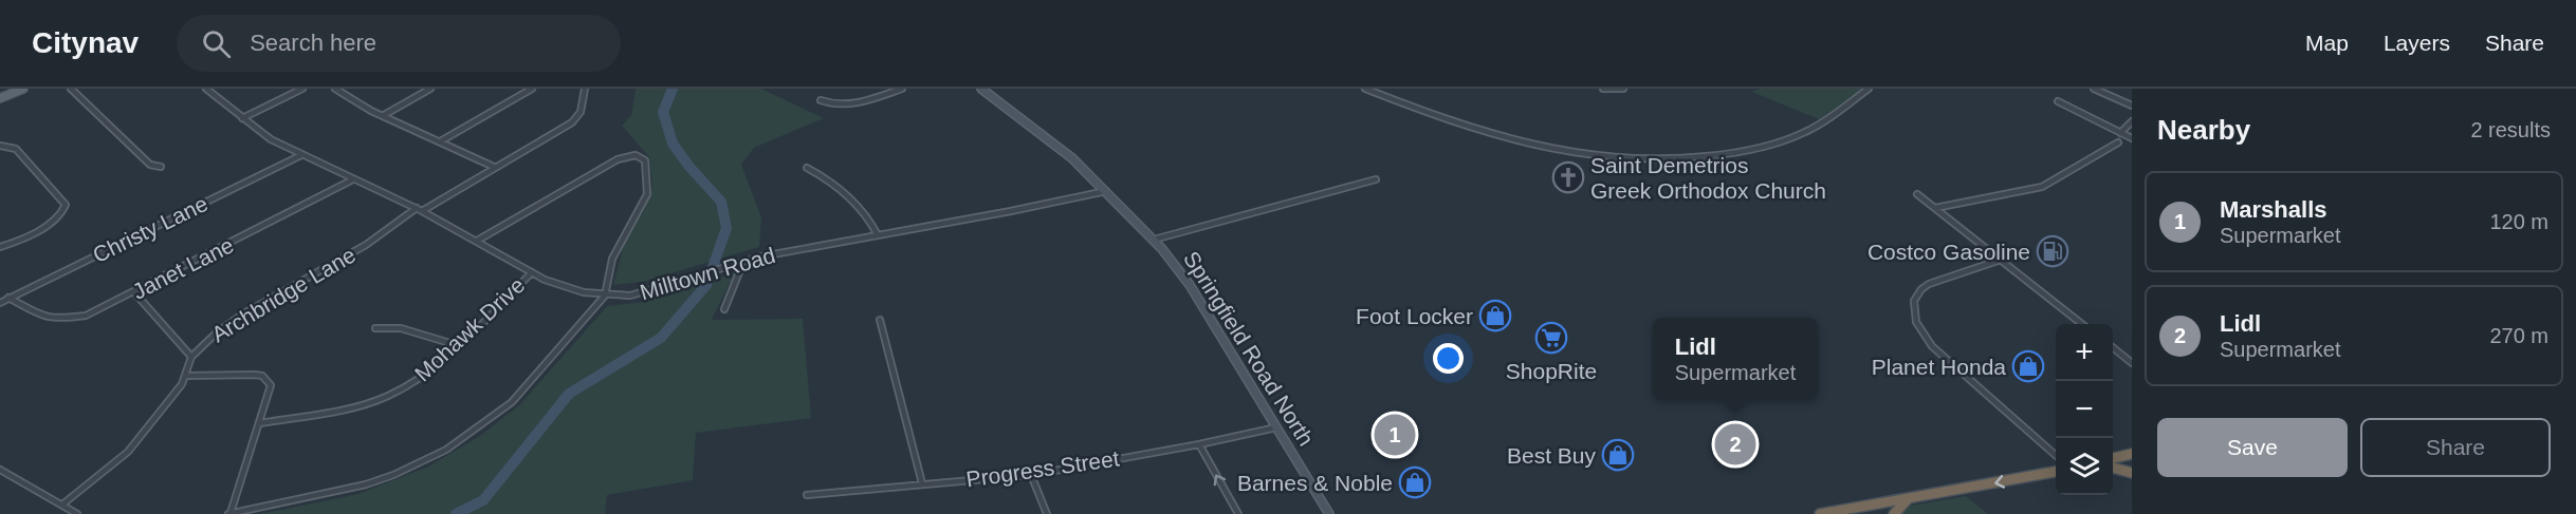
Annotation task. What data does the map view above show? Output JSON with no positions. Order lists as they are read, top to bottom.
{
  "streets": {
    "street": [
      "Christy Lane",
      "Janet Lane",
      "Milltown Road",
      "Archbridge Lane",
      "Mohawk Drive",
      "Springfield Road North",
      "Progress Street"
    ]
  },
  "crossings": [
    ["Christy Lane", "Janet Lane"],
    ["Christy Lane", "Milltown Road"],
    ["Janet Lane", "Milltown Road"],
    ["Milltown Road", "Archbridge Lane"],
    ["Milltown Road", "Mohawk Drive"],
    ["Milltown Road", "Springfield Road North"],
    ["Springfield Road North", "Progress Street"]
  ],
  "places": {
    "church": ["Saint Demetrios Greek Orthodox Church"],
    "fuel station": ["Costco Gasoline"],
    "shop": [
      "Foot Locker",
      "Planet Honda",
      "Best Buy",
      "Barnes & Noble"
    ],
    "supermarket": ["ShopRite"]
  },
  "page": {
    "header": "Citynav",
    "search": "Search here",
    "nav": ["Map", "Layers", "Share"],
    "heading": ["Nearby", "2 results"],
    "list": [
      {
        "mark": "1",
        "name": "Marshalls",
        "note": "Supermarket",
        "value": "120 m"
      },
      {
        "mark": "2",
        "name": "Lidl",
        "note": "Supermarket",
        "value": "270 m"
      }
    ],
    "popup": ["Lidl", "Supermarket"],
    "map_buttons": ["+", "−"],
    "buttons": ["Save", "Share"],
    "pins": ["1", "2"]
  }
}
